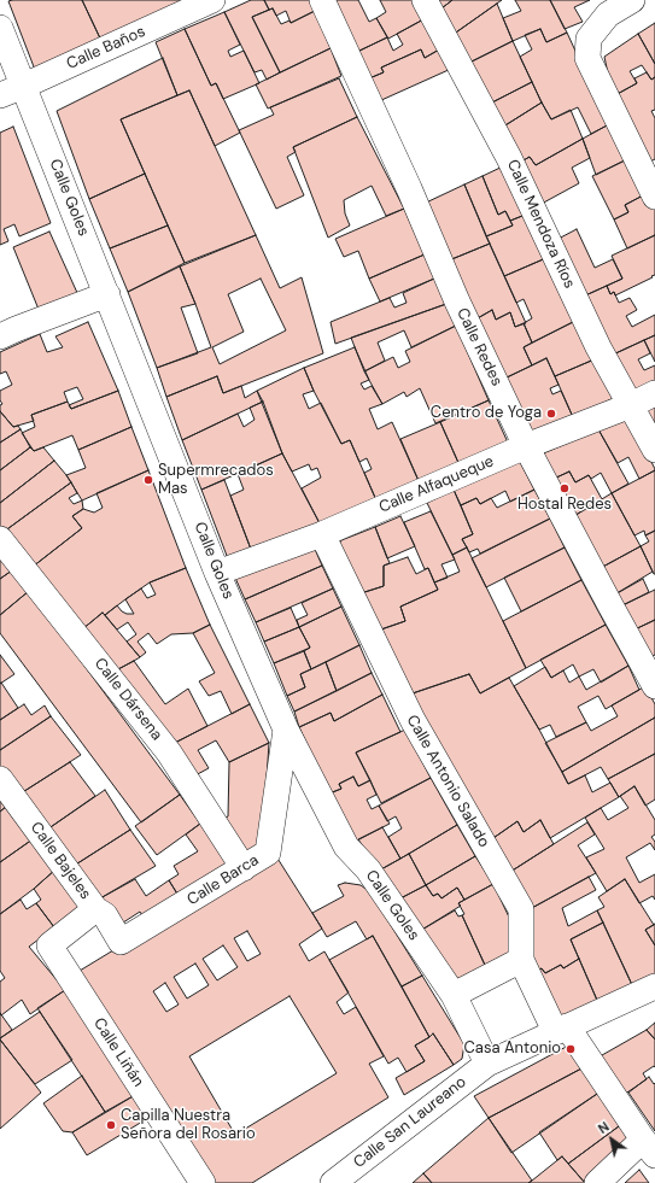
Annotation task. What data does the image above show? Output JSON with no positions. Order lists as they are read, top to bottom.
{
  "streets": {
    "street": [
      "Calle Baños",
      "Calle Goles",
      "Calle Mendoza Ríos",
      "Calle Redes",
      "Calle Alfaqueque",
      "Calle Dársena",
      "Calle Antonio Salado",
      "Calle Bajeles",
      "Calle Barca",
      "Calle Liñán",
      "Calle San Laureano"
    ]
  },
  "crossings": [
    ["Calle Baños", "Calle Goles"],
    ["Calle Goles", "Calle Alfaqueque"],
    ["Calle Goles", "Calle Barca"],
    ["Calle Goles", "Calle San Laureano"],
    ["Calle Mendoza Ríos", "Calle Alfaqueque"],
    ["Calle Redes", "Calle Alfaqueque"],
    ["Calle Alfaqueque", "Calle Antonio Salado"],
    ["Calle Dársena", "Calle Barca"],
    ["Calle Antonio Salado", "Calle San Laureano"],
    ["Calle Bajeles", "Calle Barca"],
    ["Calle Bajeles", "Calle Liñán"]
  ],
  "places": [
    "Centro de Yoga",
    "Supermrecados Mas",
    "Hostal Redes",
    "Casa Antonio",
    "Capilla Nuestra Señora del Rosario"
  ],
  "north": "top left"
}
